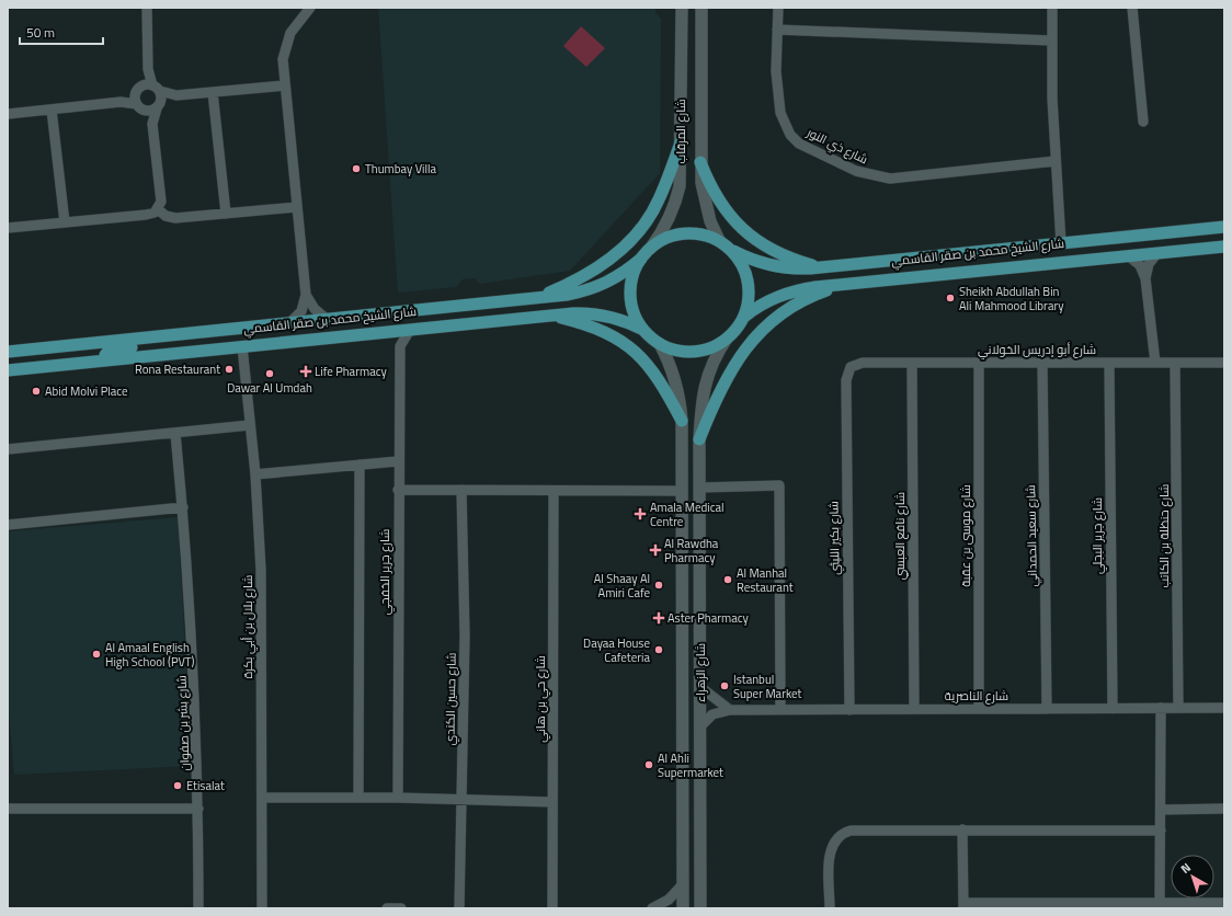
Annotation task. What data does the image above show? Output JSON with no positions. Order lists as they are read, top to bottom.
{
  "streets": {
    "main road": ["شارع المرقاب", "شارع الشيخ محمد بن صقر القاسمي", "شارع الزهراء"],
    "street": [
      "شارع ذي النور",
      "شارع أبو إدريس الخولاني",
      "شارع نافع العبسي",
      "شارع موسى بن عقبة",
      "شارع سعيد الحمداني",
      "شارع جرير البجلي",
      "شارع حنظلة بن الكاتب",
      "شارع بكير الليثي",
      "شارع جرير الخفجي",
      "شارع بلال بن أبي بكرة",
      "شارع الناصرية",
      "شارع حسين الكندي",
      "شارع حي بن هاني",
      "شارع بشر بن صفوان"
    ]
  },
  "crossings": [
    ["شارع المرقاب", "شارع الشيخ محمد بن صقر القاسمي"],
    ["شارع المرقاب", "شارع الزهراء"],
    ["شارع الشيخ محمد بن صقر القاسمي", "شارع جرير الخفجي"],
    ["شارع الشيخ محمد بن صقر القاسمي", "شارع بلال بن أبي بكرة"],
    ["شارع الشيخ محمد بن صقر القاسمي", "شارع الزهراء"],
    ["شارع أبو إدريس الخولاني", "شارع نافع العبسي"],
    ["شارع أبو إدريس الخولاني", "شارع موسى بن عقبة"],
    ["شارع أبو إدريس الخولاني", "شارع سعيد الحمداني"],
    ["شارع أبو إدريس الخولاني", "شارع جرير البجلي"],
    ["شارع أبو إدريس الخولاني", "شارع حنظلة بن الكاتب"],
    ["شارع أبو إدريس الخولاني", "شارع بكير الليثي"],
    ["شارع نافع العبسي", "شارع الناصرية"],
    ["شارع موسى بن عقبة", "شارع الناصرية"],
    ["شارع سعيد الحمداني", "شارع الناصرية"],
    ["شارع جرير البجلي", "شارع الناصرية"],
    ["شارع حنظلة بن الكاتب", "شارع الناصرية"],
    ["شارع بكير الليثي", "شارع الناصرية"],
    ["شارع الزهراء", "شارع الناصرية"]
  ],
  "places": {
    "other": [
      "Thumbay Villa",
      "Sheikh Abdullah Bin Ali Mahmood Library",
      "Rona Restaurant",
      "Dawar Al Umdah",
      "Abid Molvi Place",
      "Al Manhal Restaurant",
      "Al Shaay Al Amiri Cafe",
      "Dayaa House Cafeteria",
      "Al Amaal English High School (PVT)",
      "Istanbul Super Market",
      "Al Ahli Supermarket",
      "Etisalat"
    ],
    "health": [
      "Life Pharmacy",
      "Amala Medical Centre",
      "Al Rawdha Pharmacy",
      "Aster Pharmacy"
    ]
  },
  "scale_bar": "50 m",
  "north": "top left"
}
